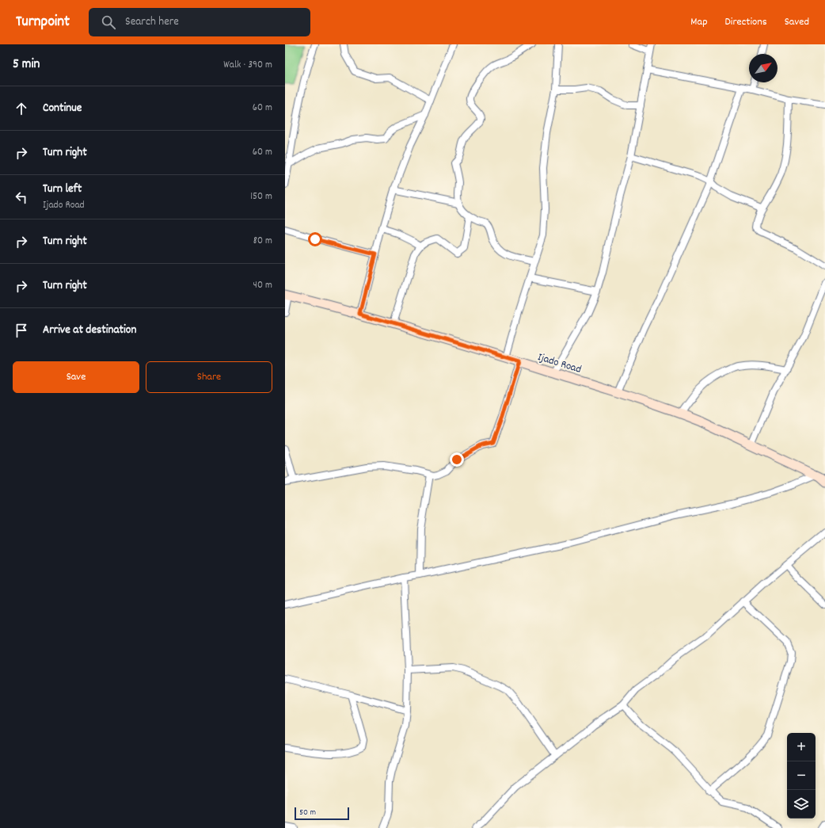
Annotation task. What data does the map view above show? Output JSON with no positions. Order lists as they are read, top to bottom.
{
  "streets": {
    "street": ["Ijado Road"]
  },
  "scale_bar": "50 m",
  "north": "top right",
  "page": {
    "header": "Turnpoint",
    "search": "Search here",
    "nav": ["Map", "Directions", "Saved"],
    "heading": ["5 min", "Walk · 390 m"],
    "list": [
      ["Continue", "60 m"],
      ["Turn right", "60 m"],
      ["Turn left", "Ijado Road", "150 m"],
      ["Turn right", "80 m"],
      ["Turn right", "40 m"],
      "Arrive at destination"
    ],
    "buttons": ["Save", "Share"],
    "map_buttons": ["+", "−"],
    "scale": "50 m"
  }
}
